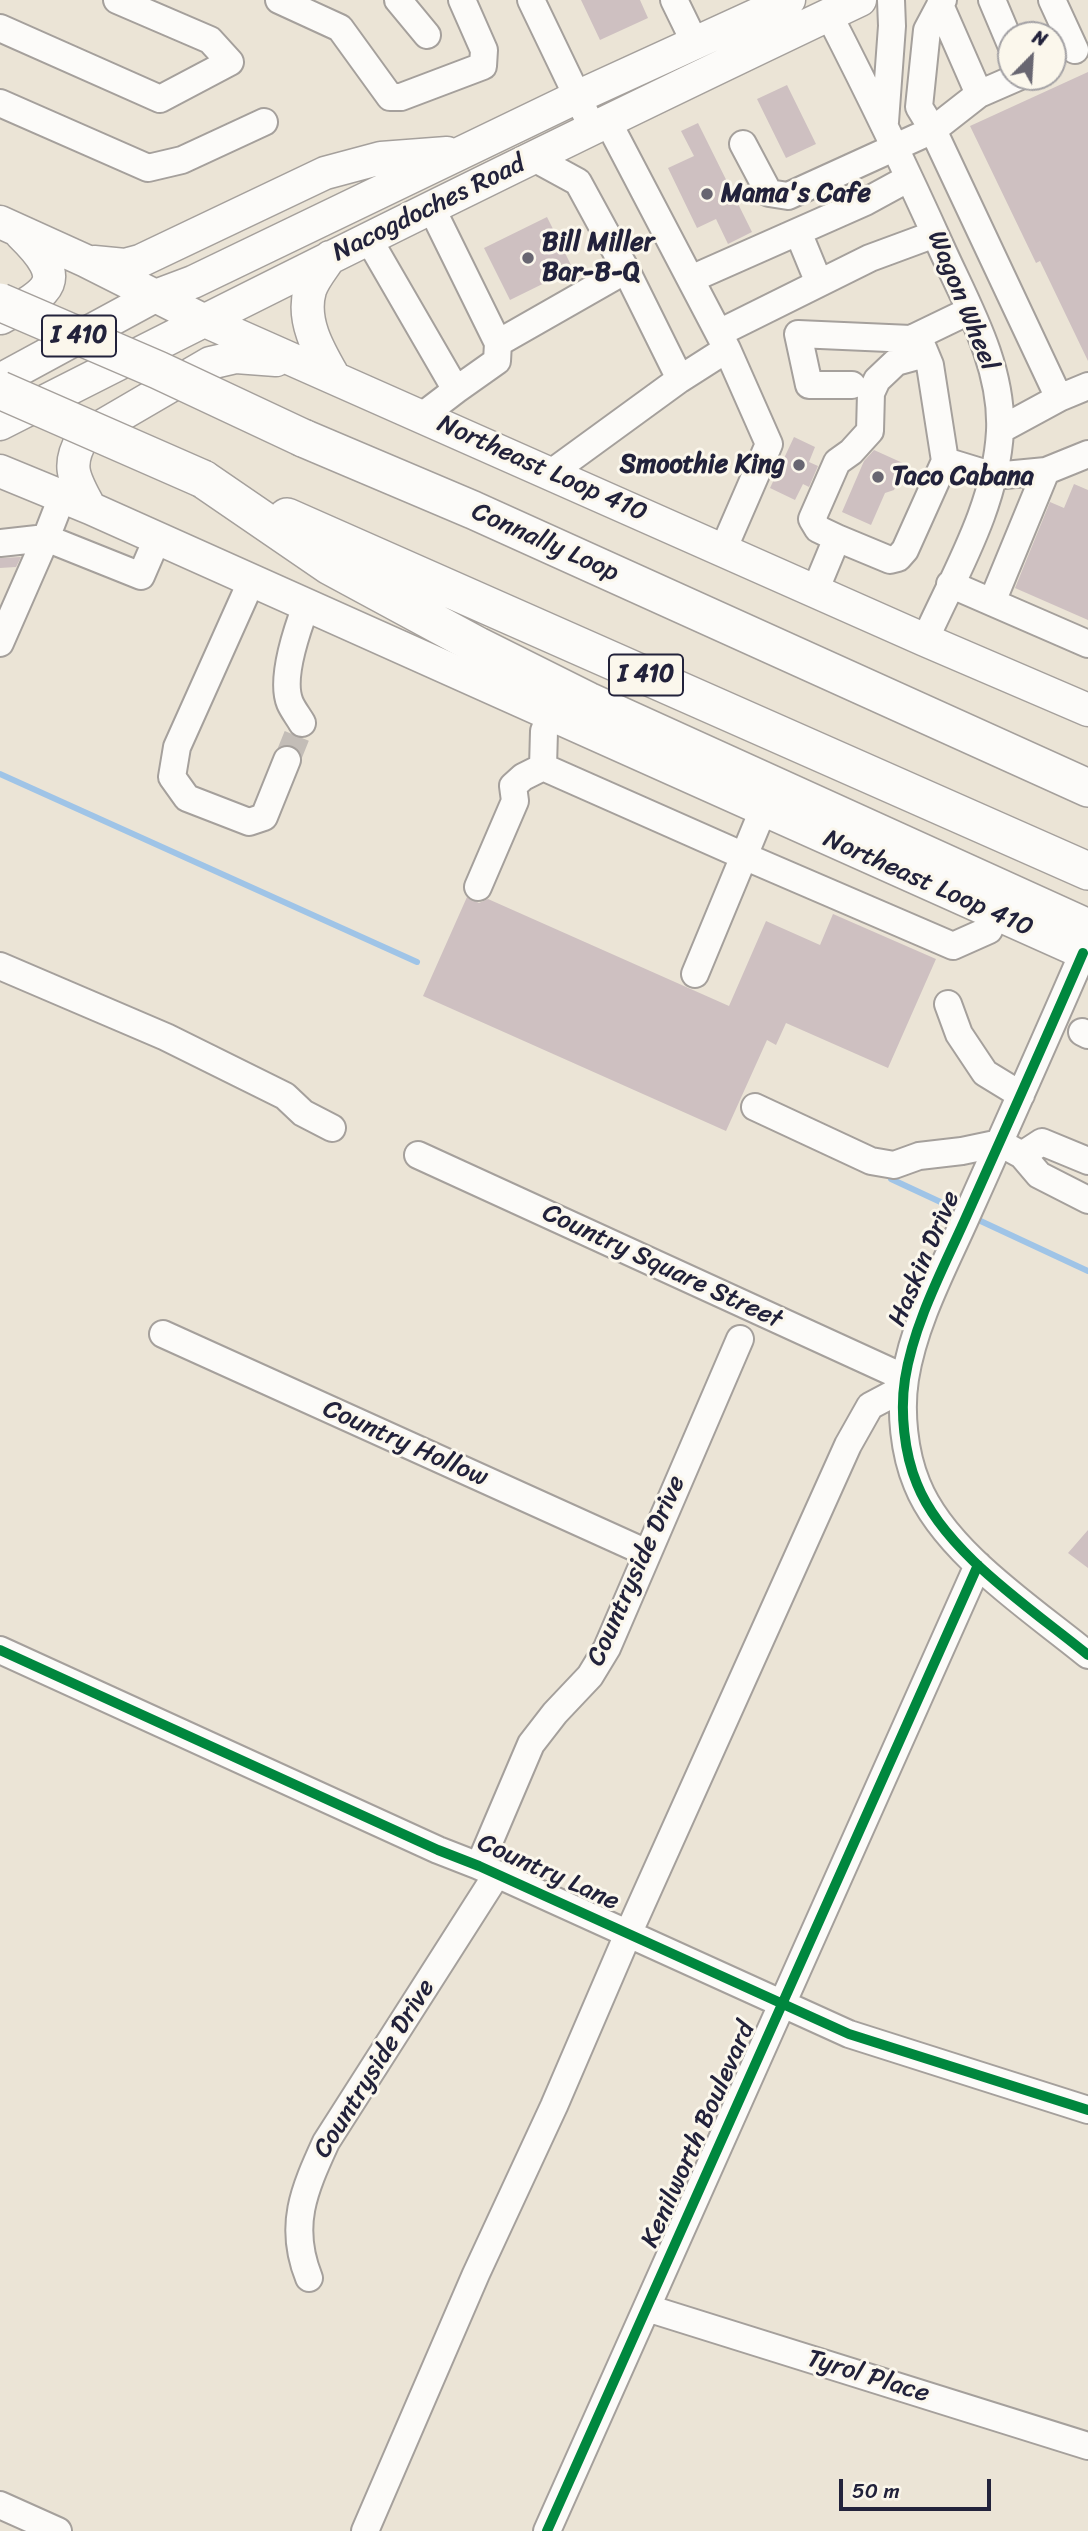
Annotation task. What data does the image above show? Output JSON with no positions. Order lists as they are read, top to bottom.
{
  "streets": {
    "highway": ["I 410", "Connally Loop"],
    "main road": ["Nacogdoches Road", "Northeast Loop 410"],
    "street": [
      "Wagon Wheel",
      "Haskin Drive",
      "Country Square Street",
      "Country Hollow",
      "Countryside Drive",
      "Country Lane",
      "Kenilworth Boulevard",
      "Tyrol Place"
    ]
  },
  "crossings": [
    ["Nacogdoches Road", "Wagon Wheel"],
    ["Nacogdoches Road", "Northeast Loop 410"],
    ["Wagon Wheel", "Northeast Loop 410"],
    ["Northeast Loop 410", "Haskin Drive"],
    ["Haskin Drive", "Country Square Street"],
    ["Haskin Drive", "Kenilworth Boulevard"],
    ["Country Hollow", "Countryside Drive"],
    ["Countryside Drive", "Country Lane"],
    ["Country Lane", "Kenilworth Boulevard"],
    ["Kenilworth Boulevard", "Tyrol Place"]
  ],
  "places": [
    "Mama's Cafe",
    "Bill Miller Bar-B-Q",
    "Smoothie King",
    "Taco Cabana"
  ],
  "scale_bar": "50 m",
  "north": "top right"
}
